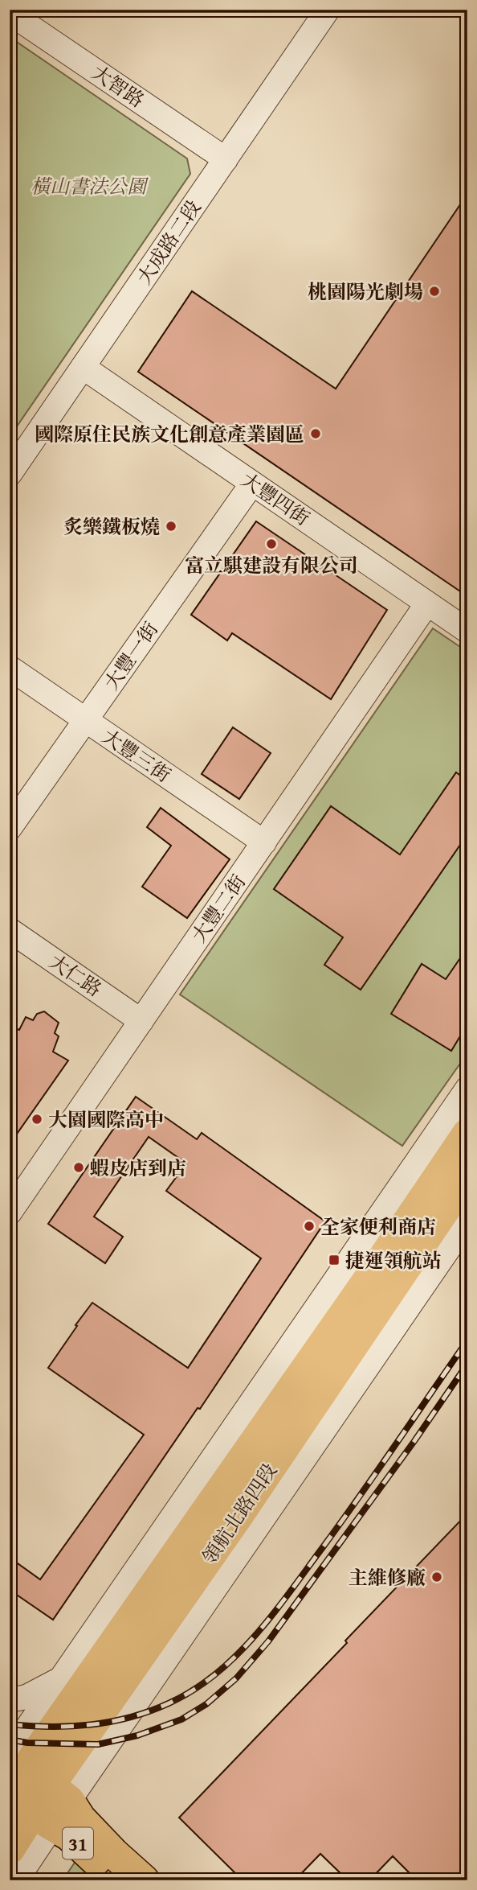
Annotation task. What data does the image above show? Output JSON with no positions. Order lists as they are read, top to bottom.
{
  "streets": {
    "main road": ["領航北路四段", "31"],
    "street": [
      "大智路",
      "大成路二段",
      "大豐四街",
      "大豐一街",
      "大豐三街",
      "大豐二街",
      "大仁路"
    ]
  },
  "crossings": [
    ["大智路", "大成路二段"],
    ["大成路二段", "大豐四街"],
    ["大豐四街", "大豐一街"],
    ["大豐四街", "大豐二街"],
    ["大豐一街", "大豐三街"],
    ["大豐三街", "大豐二街"],
    ["大豐二街", "大仁路"],
    ["領航北路四段", "31"]
  ],
  "parks": ["橫山書法公園"],
  "places": {
    "other": [
      "桃園陽光劇場",
      "國際原住民族文化創意產業園區",
      "炙樂鐵板燒",
      "富立騏建設有限公司",
      "大園國際高中",
      "蝦皮店到店",
      "全家便利商店",
      "主維修廠"
    ],
    "transit": ["捷運領航站"]
  }
}
